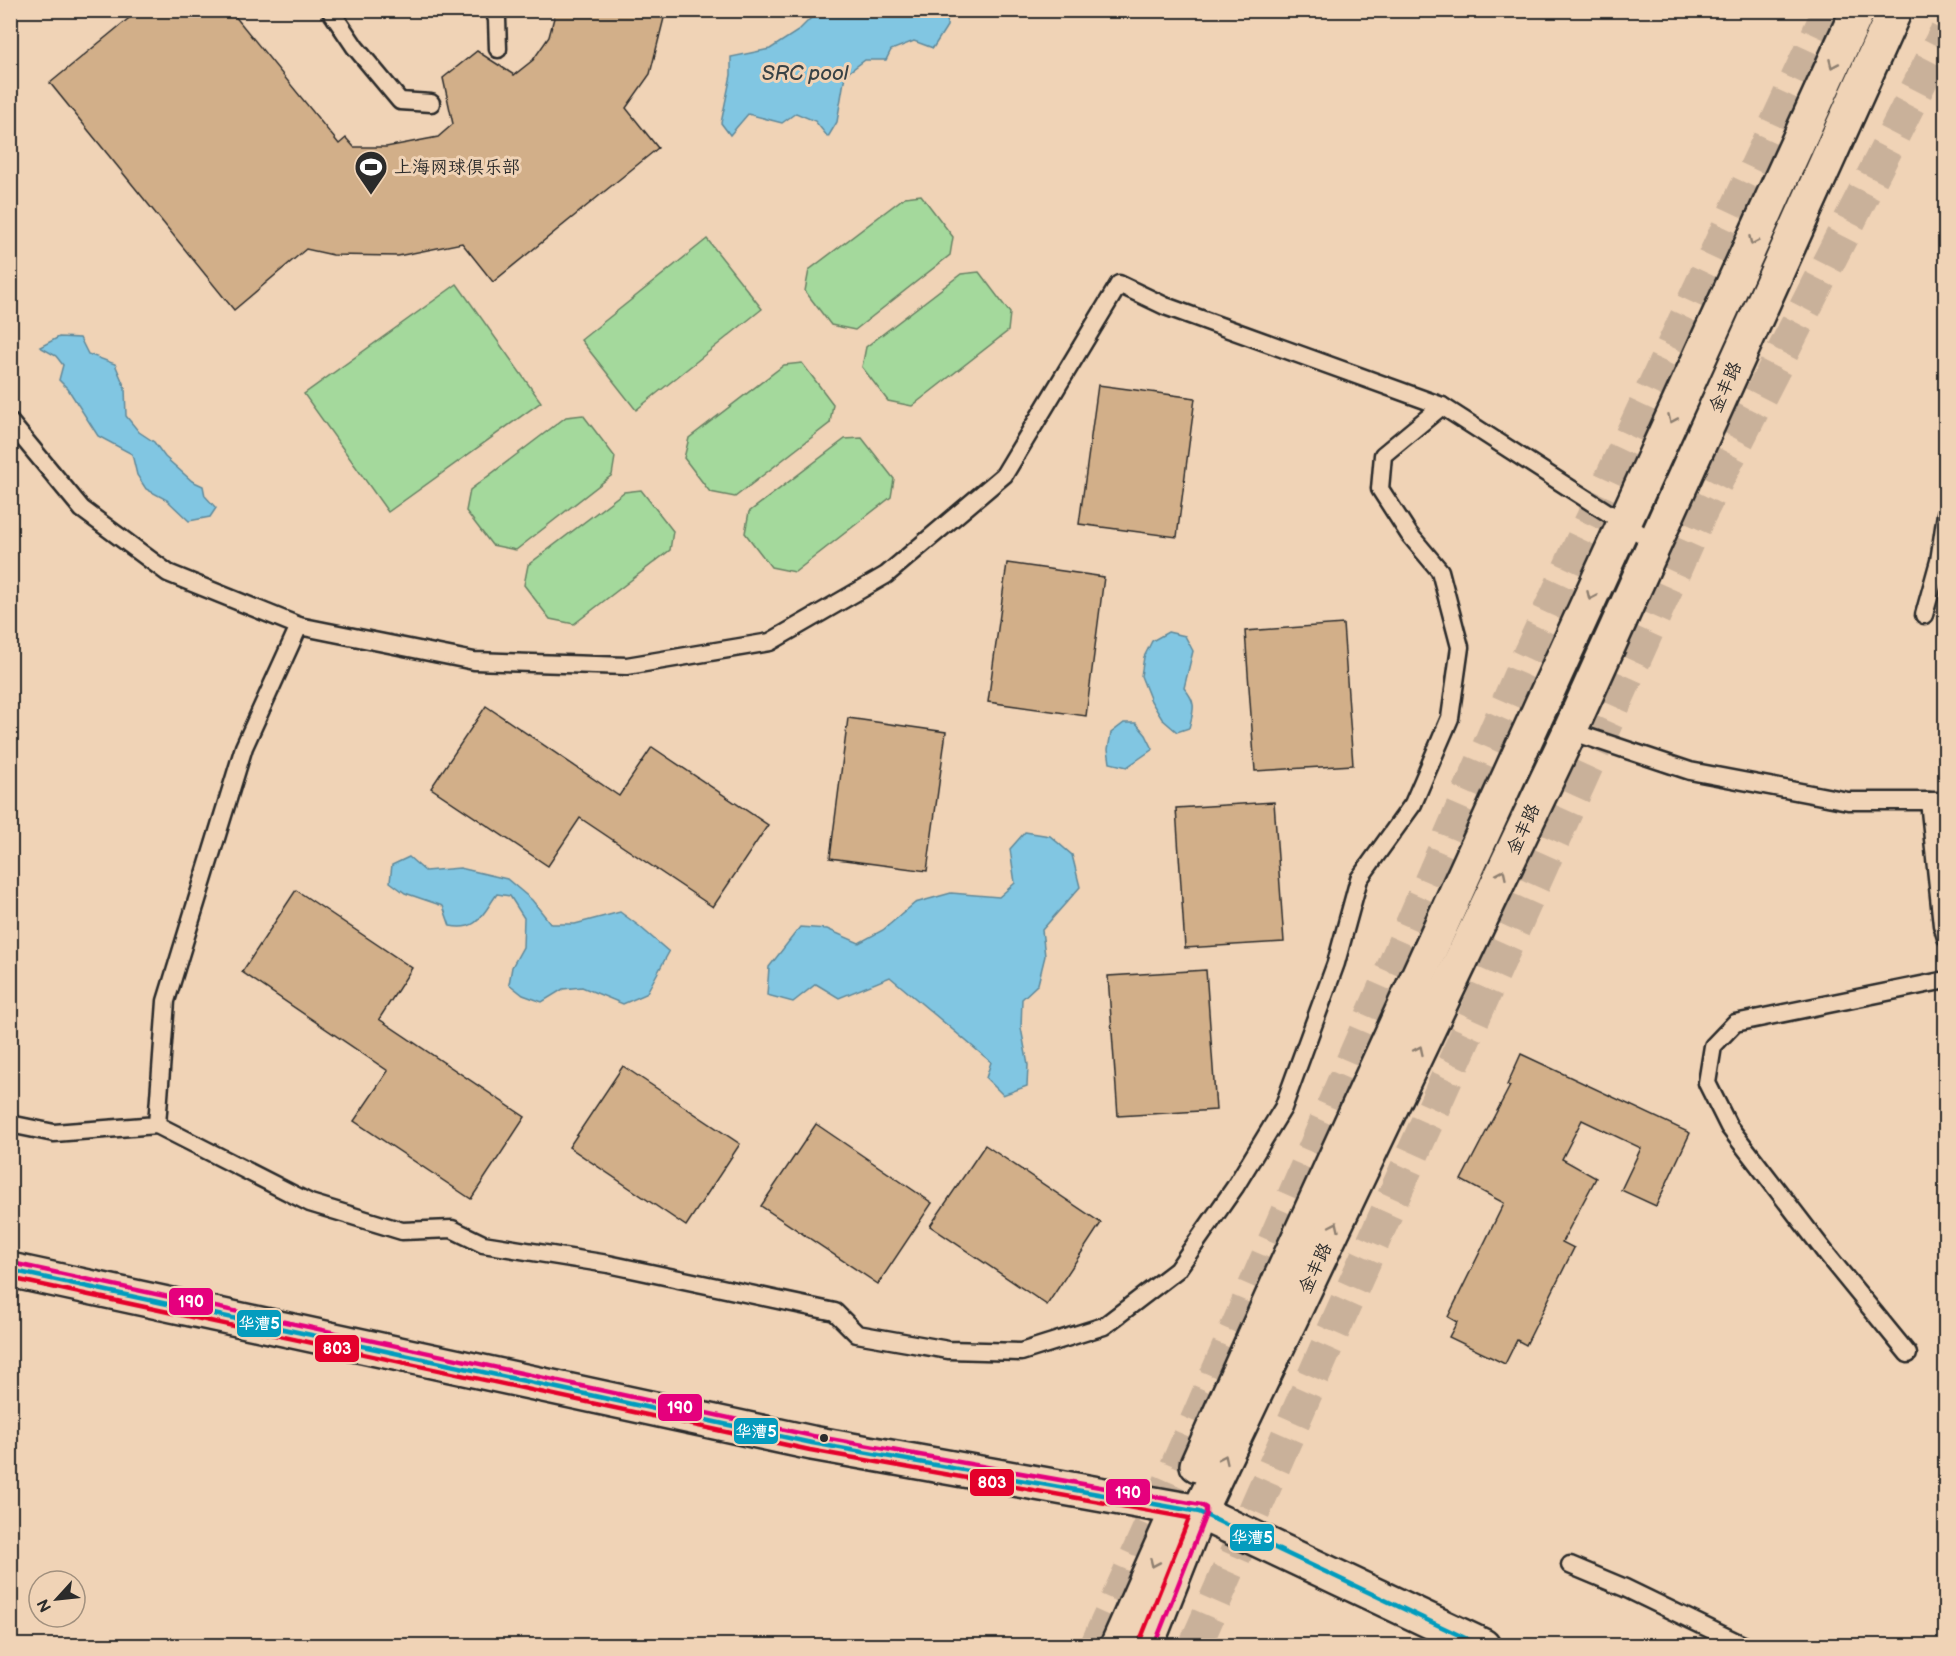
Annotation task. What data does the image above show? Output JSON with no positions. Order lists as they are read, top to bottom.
{
  "streets": {
    "main road": ["金丰路"]
  },
  "water": ["SRC pool"],
  "places": {
    "sports": ["上海网球俱乐部"]
  },
  "lines": ["transit line 190", "transit line 华漕5", "transit line 803"],
  "north": "bottom left"
}
